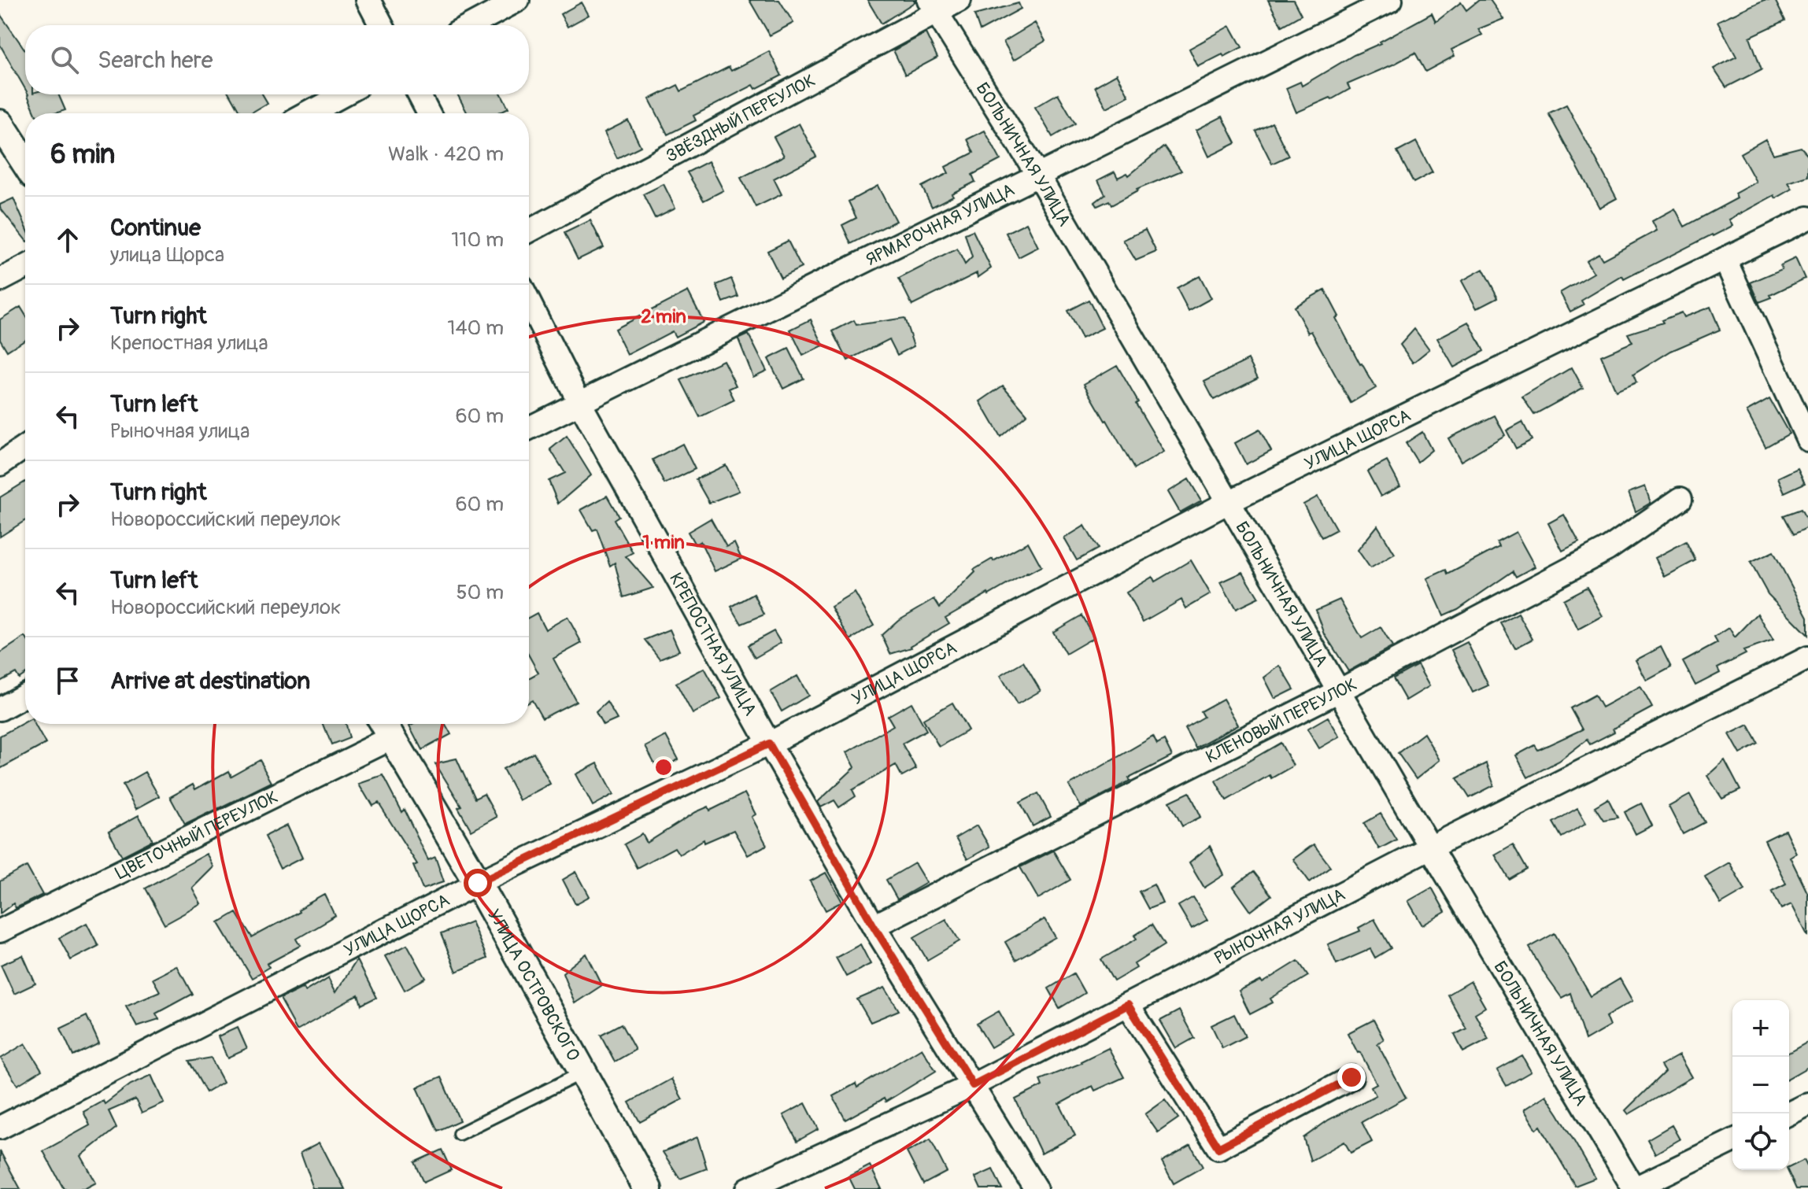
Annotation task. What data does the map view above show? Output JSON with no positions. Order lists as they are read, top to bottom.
{
  "streets": {
    "street": [
      "ЗВЁЗДНЫЙ ПЕРЕУЛОК",
      "БОЛЬНИЧНАЯ УЛИЦА",
      "ЯРМАРОЧНАЯ УЛИЦА",
      "УЛИЦА ЩОРСА",
      "КРЕПОСТНАЯ УЛИЦА",
      "КЛЕНОВЫЙ ПЕРЕУЛОК",
      "ЦВЕТОЧНЫЙ ПЕРЕУЛОК",
      "РЫНОЧНАЯ УЛИЦА",
      "УЛИЦА ОСТРОВСКОГО"
    ]
  },
  "crossings": [
    ["ЗВЁЗДНЫЙ ПЕРЕУЛОК", "БОЛЬНИЧНАЯ УЛИЦА"],
    ["БОЛЬНИЧНАЯ УЛИЦА", "ЯРМАРОЧНАЯ УЛИЦА"],
    ["БОЛЬНИЧНАЯ УЛИЦА", "УЛИЦА ЩОРСА"],
    ["БОЛЬНИЧНАЯ УЛИЦА", "КЛЕНОВЫЙ ПЕРЕУЛОК"],
    ["БОЛЬНИЧНАЯ УЛИЦА", "РЫНОЧНАЯ УЛИЦА"],
    ["ЯРМАРОЧНАЯ УЛИЦА", "КРЕПОСТНАЯ УЛИЦА"],
    ["УЛИЦА ЩОРСА", "КРЕПОСТНАЯ УЛИЦА"],
    ["УЛИЦА ЩОРСА", "УЛИЦА ОСТРОВСКОГО"],
    ["КРЕПОСТНАЯ УЛИЦА", "КЛЕНОВЫЙ ПЕРЕУЛОК"],
    ["КРЕПОСТНАЯ УЛИЦА", "РЫНОЧНАЯ УЛИЦА"]
  ],
  "page": {
    "search": "Search here",
    "heading": ["6 min", "Walk · 420 m"],
    "list": [
      ["Continue", "улица Щорса", "110 m"],
      ["Turn right", "Крепостная улица", "140 m"],
      ["Turn left", "Рыночная улица", "60 m"],
      ["Turn right", "Новороссийский переулок", "60 m"],
      ["Turn left", "Новороссийский переулок", "50 m"],
      "Arrive at destination"
    ],
    "map_buttons": ["+", "−"]
  },
  "rings": ["2 min", "1 min"]
}
